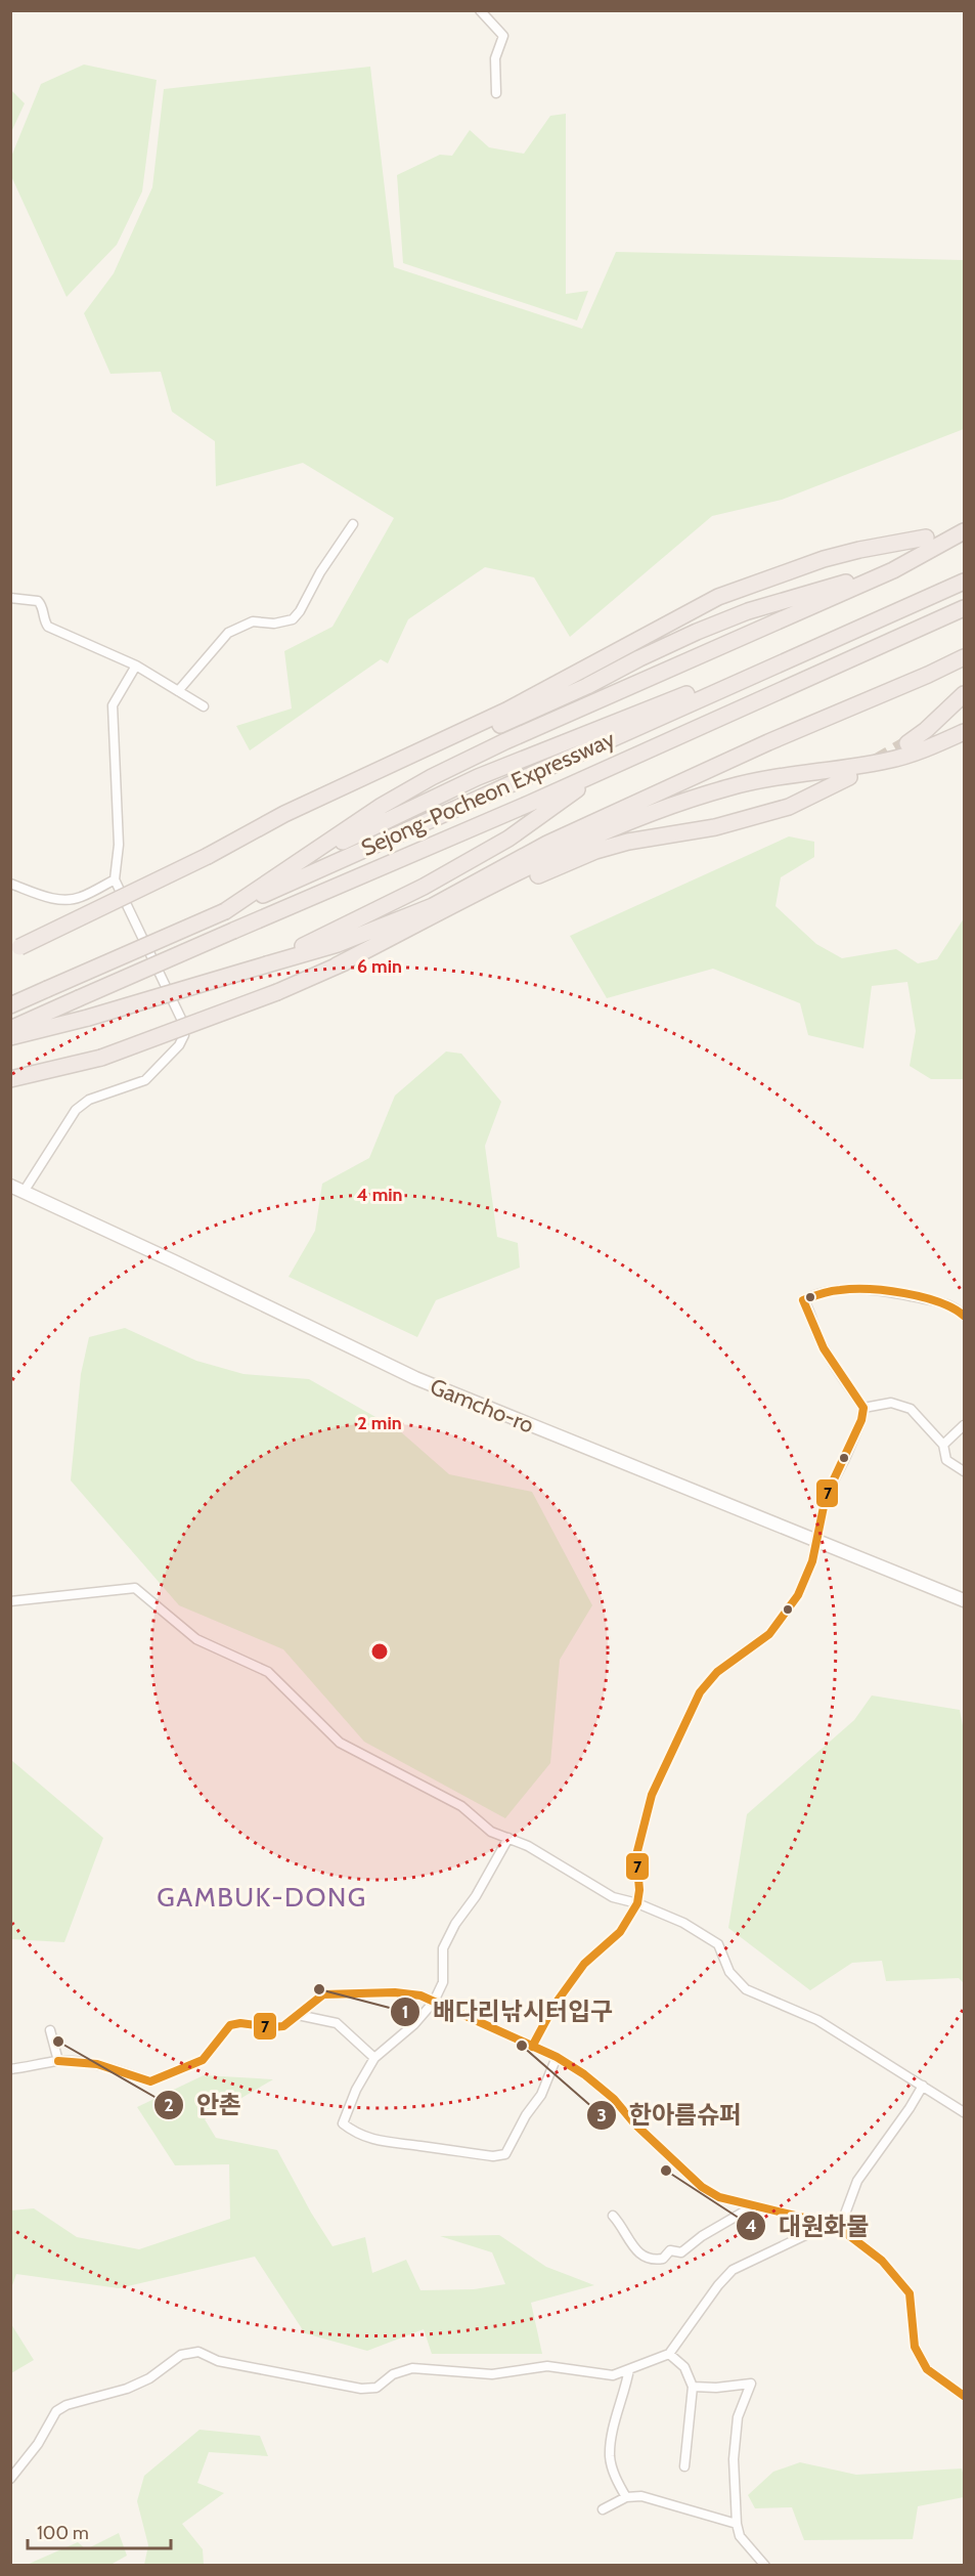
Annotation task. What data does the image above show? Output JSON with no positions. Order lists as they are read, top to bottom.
{
  "streets": {
    "highway": ["Sejong-Pocheon Expressway"],
    "main road": ["Gamcho-ro"]
  },
  "districts": ["GAMBUK-DONG"],
  "places": [
    "배다리낚시터입구",
    "안촌",
    "한아름슈퍼",
    "대원화물"
  ],
  "lines": ["transit line 7"],
  "scale_bar": "100 m",
  "rings": ["6 min", "4 min", "2 min"]
}
